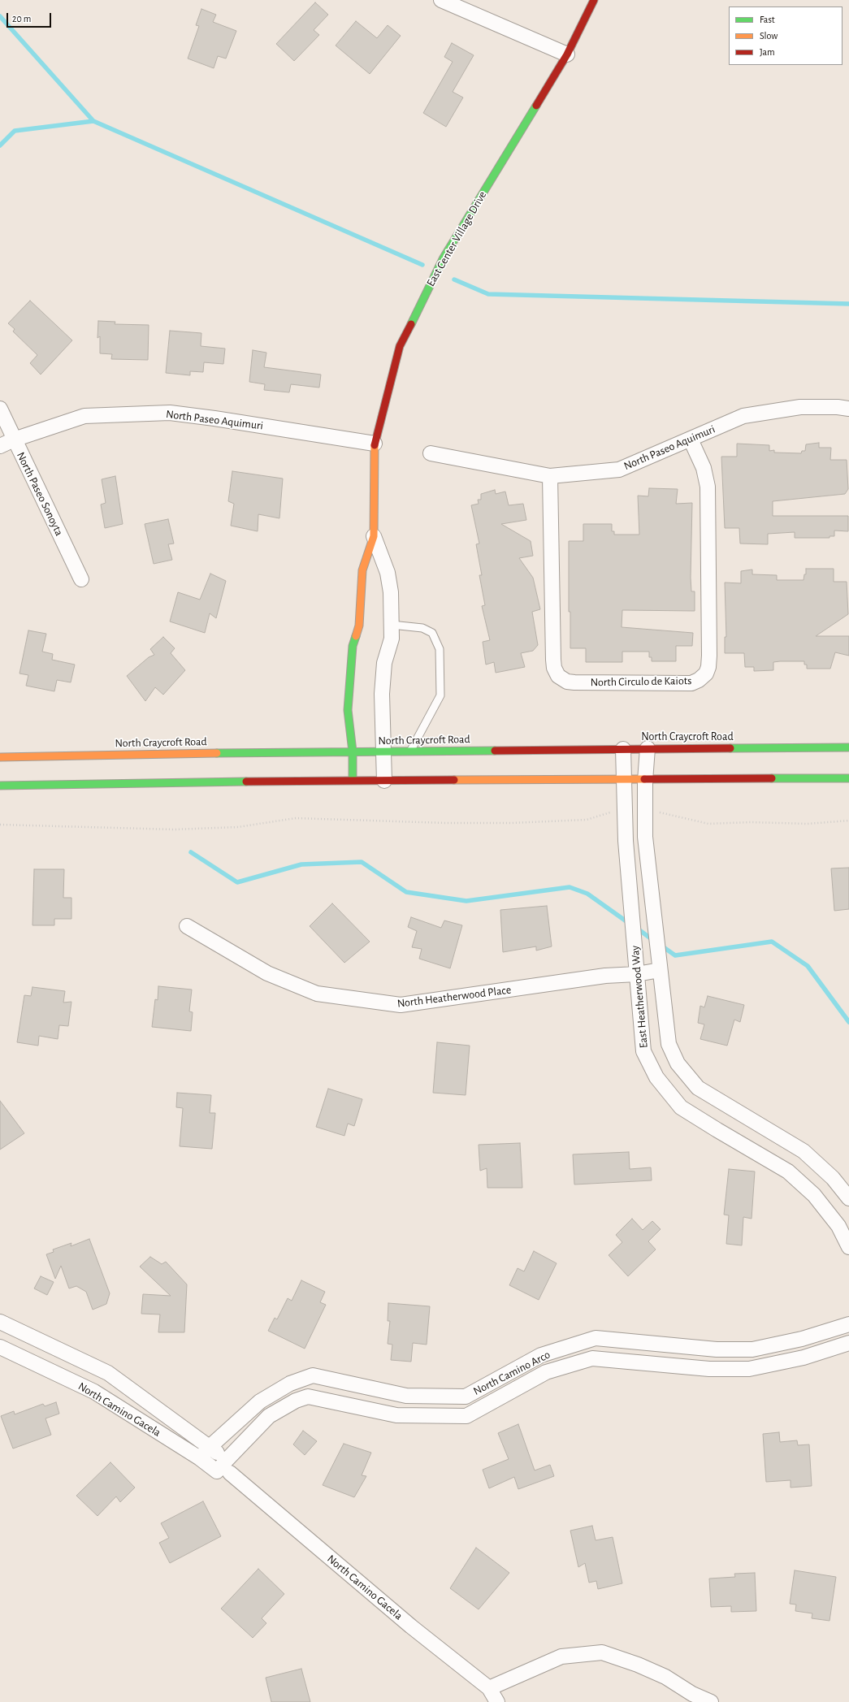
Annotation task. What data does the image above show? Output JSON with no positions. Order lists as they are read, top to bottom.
{
  "streets": {
    "main road": ["East Center Village Drive", "North Craycroft Road"],
    "street": [
      "North Paseo Aquimuri",
      "North Paseo Sonoyta",
      "North Circulo de Kaiots",
      "North Heatherwood Place",
      "East Heatherwood Way",
      "North Camino Arco",
      "North Camino Gacela"
    ]
  },
  "crossings": [
    ["East Center Village Drive", "North Paseo Aquimuri"],
    ["East Center Village Drive", "North Craycroft Road"],
    ["North Paseo Aquimuri", "North Paseo Sonoyta"],
    ["North Paseo Aquimuri", "North Circulo de Kaiots"],
    ["North Craycroft Road", "East Heatherwood Way"],
    ["North Heatherwood Place", "East Heatherwood Way"],
    ["North Camino Arco", "North Camino Gacela"]
  ],
  "legend": ["Fast", "Slow", "Jam"],
  "scale_bar": "20 m"
}
